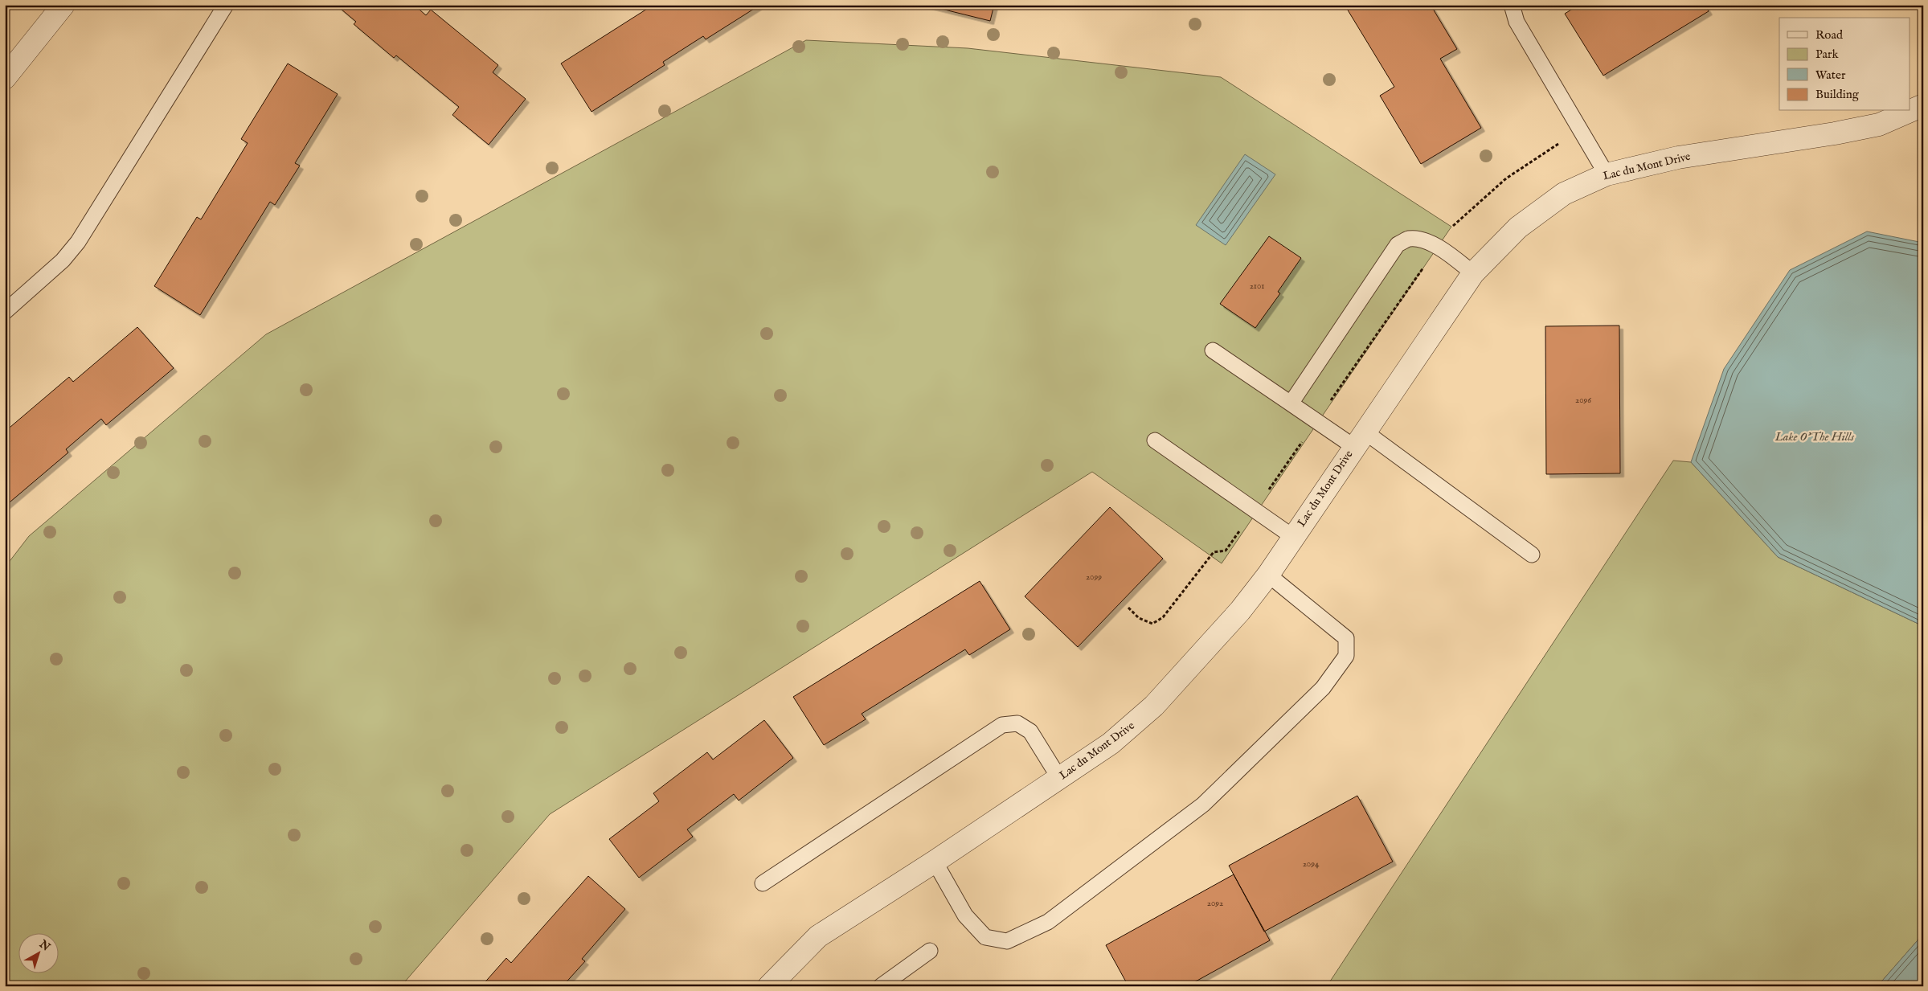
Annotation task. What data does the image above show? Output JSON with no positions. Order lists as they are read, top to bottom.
{
  "streets": {
    "street": ["Lac du Mont Drive"]
  },
  "water": ["Lake O'The Hills"],
  "house_numbers": [
    "2101",
    "2096",
    "2099",
    "2094",
    "2092"
  ],
  "legend": [
    "Road",
    "Park",
    "Water",
    "Building"
  ],
  "north": "top right"
}
